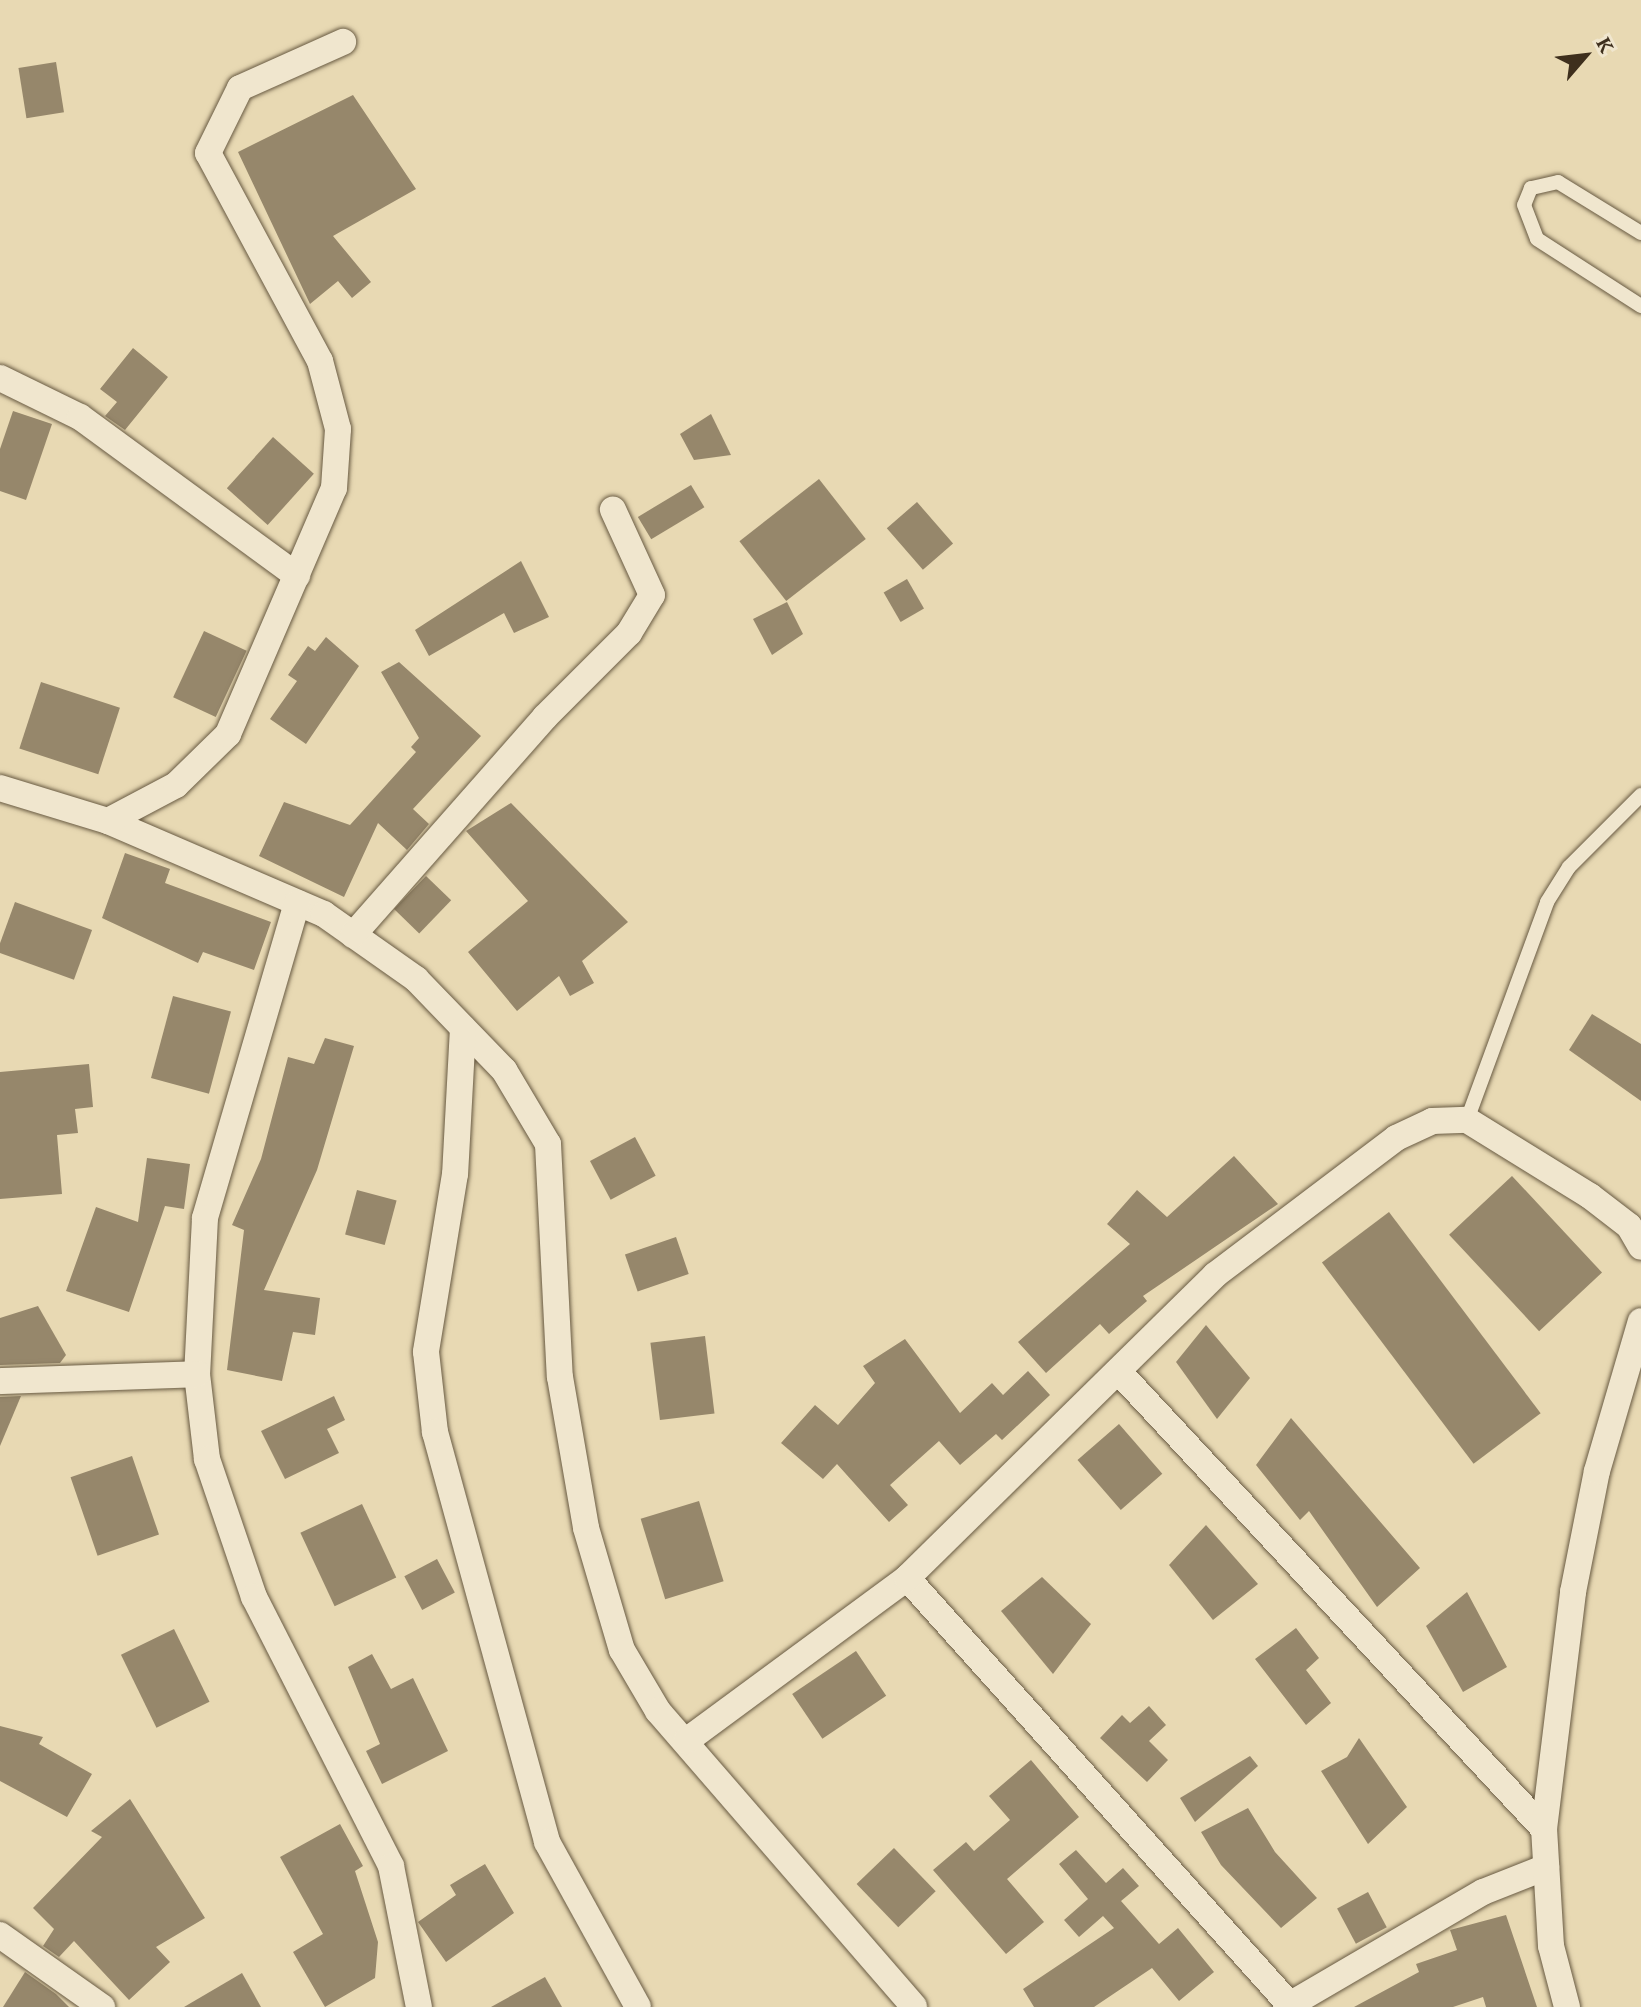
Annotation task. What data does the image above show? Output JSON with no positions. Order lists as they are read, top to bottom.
{
  "north": "top right"
}
